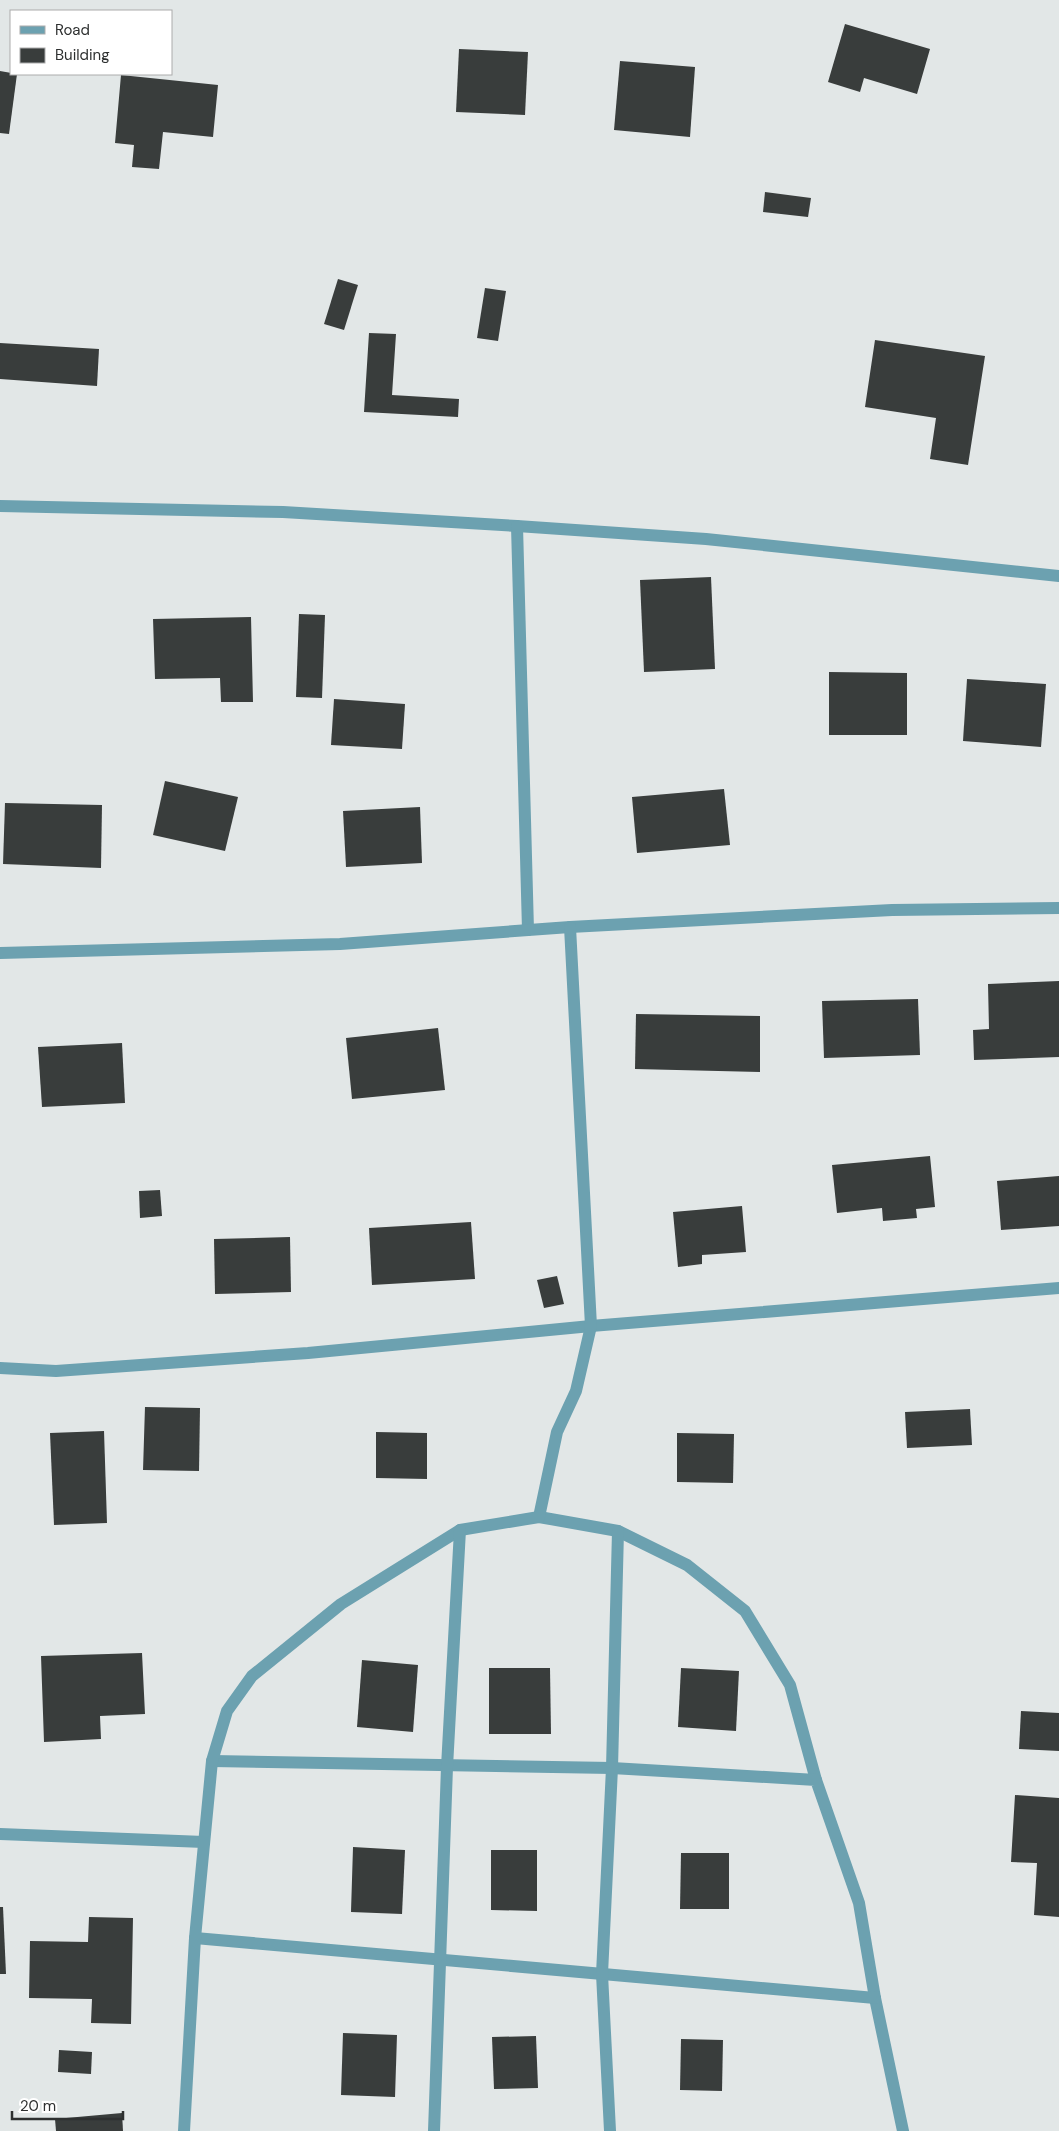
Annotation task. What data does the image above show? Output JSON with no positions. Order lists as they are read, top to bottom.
{
  "legend": ["Road", "Building"],
  "scale_bar": "20 m"
}
